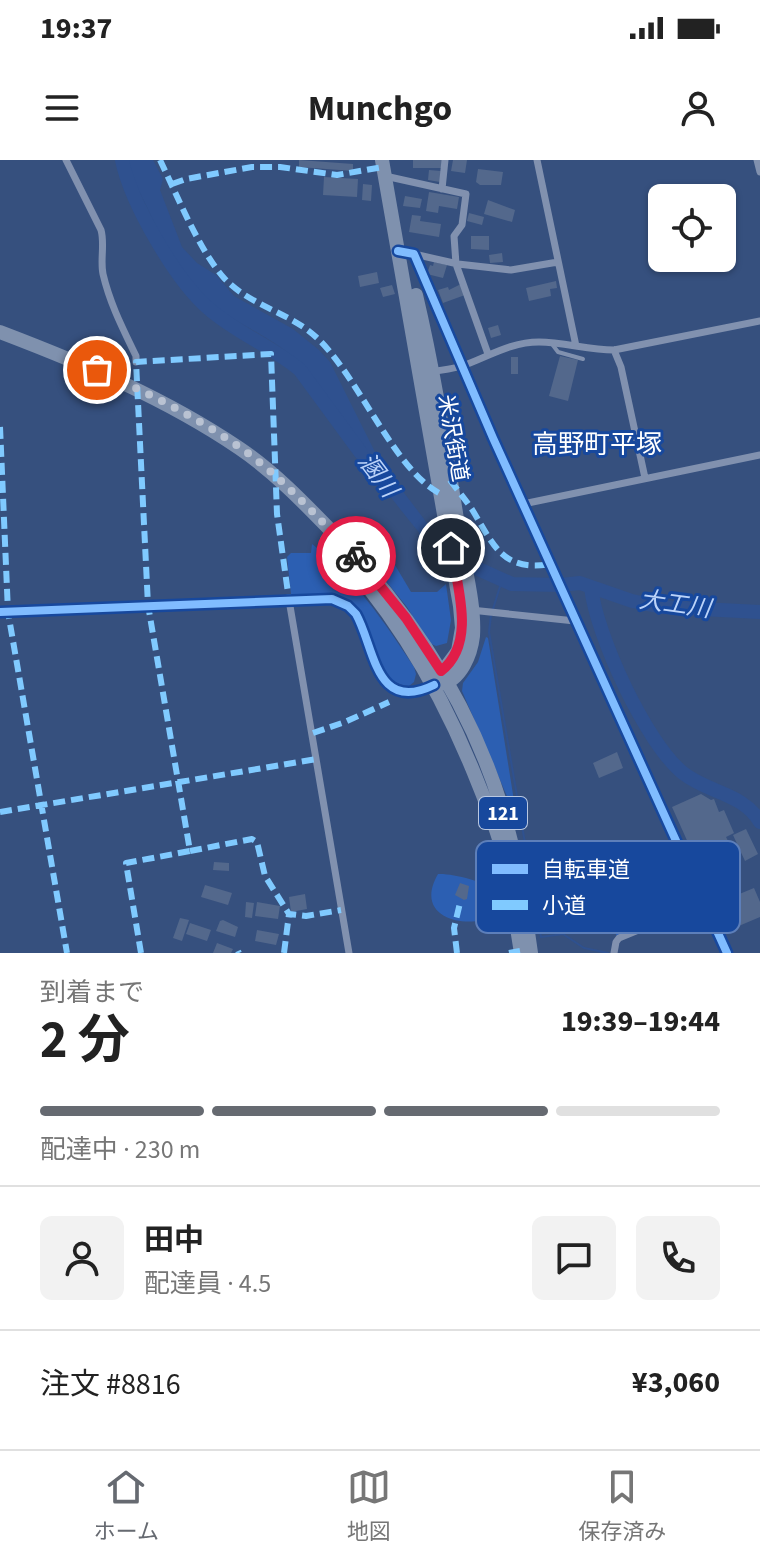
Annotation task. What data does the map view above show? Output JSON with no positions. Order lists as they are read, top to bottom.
{
  "streets": {
    "highway": ["米沢街道", "121"]
  },
  "crossings": [
    ["米沢街道", "121"]
  ],
  "districts": ["高野町平塚"],
  "water": ["溷川", "大工川"],
  "legend": ["自転車道", "小道"],
  "page": {
    "status": "19:37",
    "header": "Munchgo",
    "heading": ["2 分", "到着まで", "19:39–19:44"],
    "panel": [
      "田中",
      "配達員 · 4.5",
      "注文 #8816",
      "¥3,060"
    ],
    "bar": "配達中 · 230 m",
    "tabs": ["ホーム", "地図", "保存済み"]
  }
}
